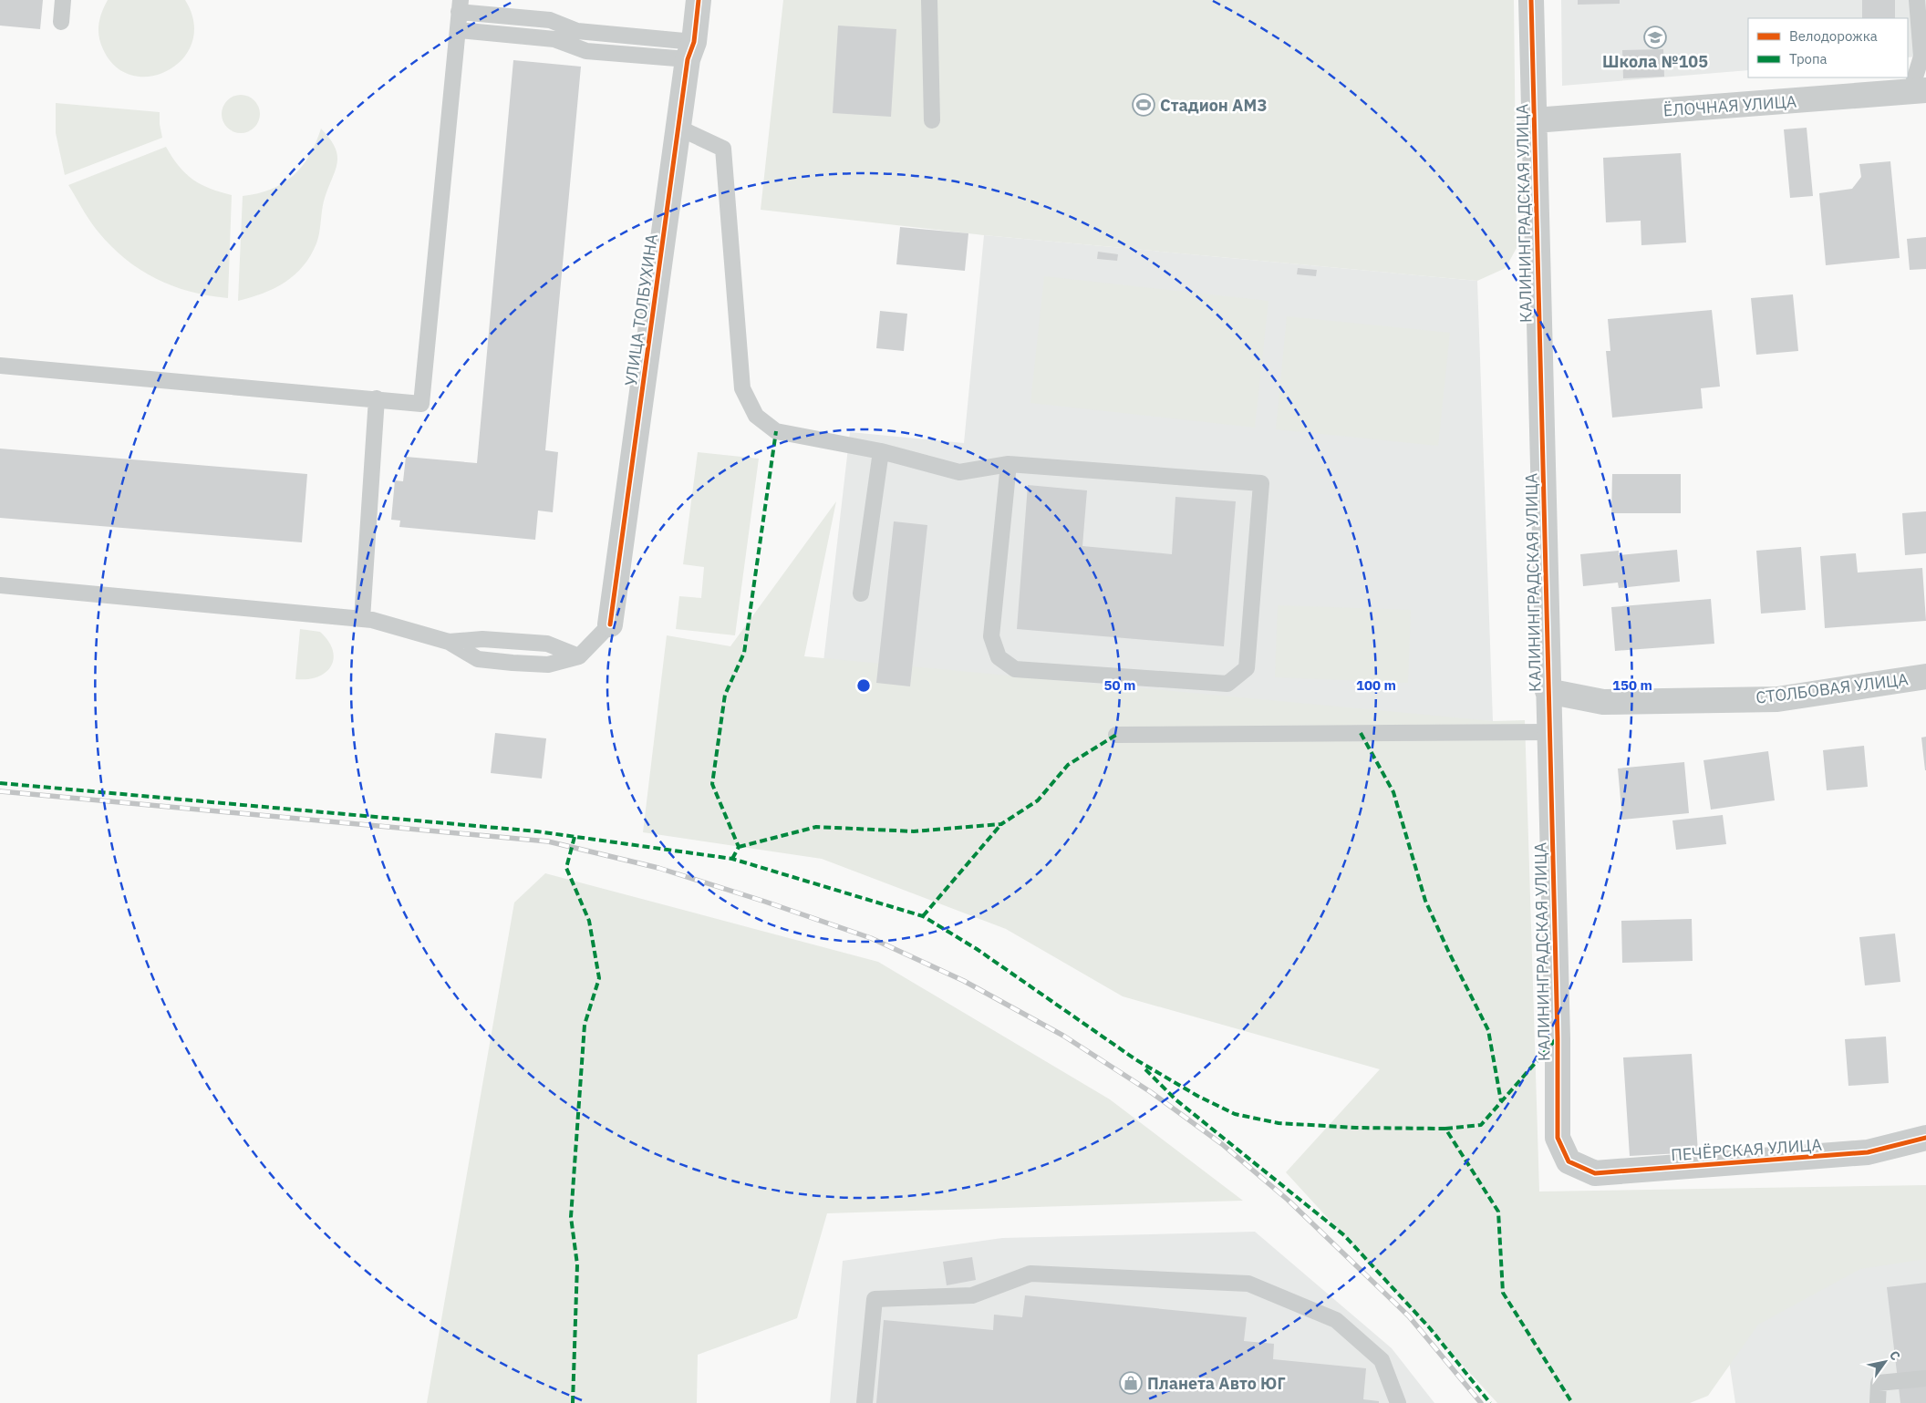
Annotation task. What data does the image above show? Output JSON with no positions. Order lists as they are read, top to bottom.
{
  "streets": {
    "street": [
      "ЁЛОЧНАЯ УЛИЦА",
      "КАЛИНИНГРАДСКАЯ УЛИЦА",
      "УЛИЦА ТОЛБУХИНА",
      "СТОЛБОВАЯ УЛИЦА",
      "ПЕЧЁРСКАЯ УЛИЦА"
    ]
  },
  "crossings": [
    ["ЁЛОЧНАЯ УЛИЦА", "КАЛИНИНГРАДСКАЯ УЛИЦА"],
    ["КАЛИНИНГРАДСКАЯ УЛИЦА", "СТОЛБОВАЯ УЛИЦА"],
    ["КАЛИНИНГРАДСКАЯ УЛИЦА", "ПЕЧЁРСКАЯ УЛИЦА"]
  ],
  "places": {
    "school or university": ["Школа №105"],
    "sports": ["Стадион АМЗ"],
    "shop": ["Планета Авто ЮГ"]
  },
  "legend": ["Велодорожка", "Тропа"],
  "north": "top right",
  "rings": ["50 m", "100 m", "150 m"]
}
